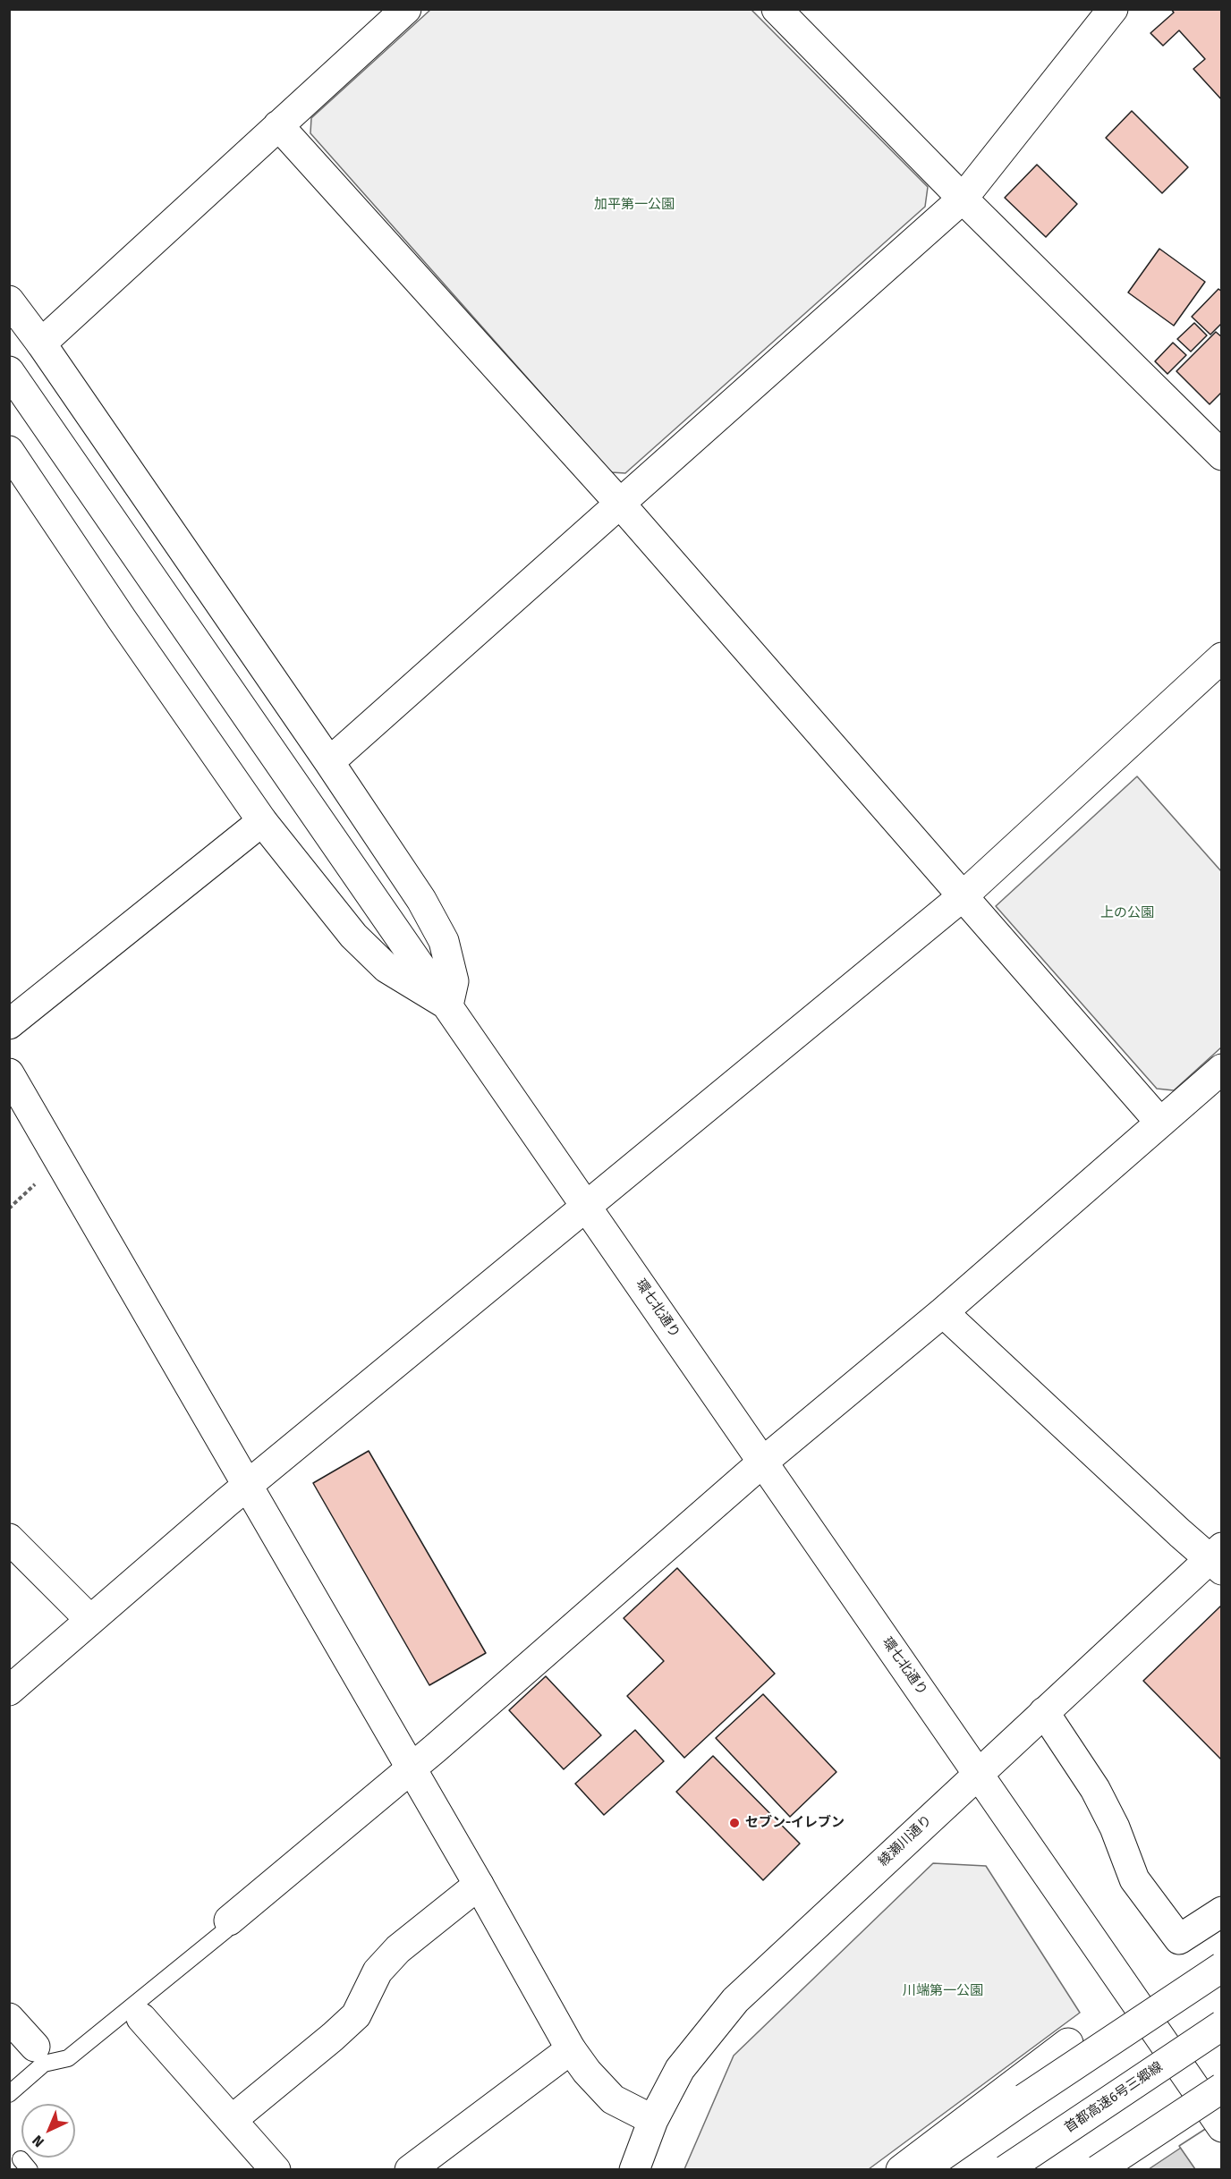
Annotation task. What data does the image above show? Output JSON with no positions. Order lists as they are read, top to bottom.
{
  "streets": {
    "main road": ["環七北通り", "綾瀬川通り", "首都高速6号三郷線"]
  },
  "crossings": [
    ["環七北通り", "綾瀬川通り"]
  ],
  "parks": ["加平第一公園", "上の公園", "川端第一公園"],
  "places": ["セブン-イレブン"],
  "north": "bottom left"
}
